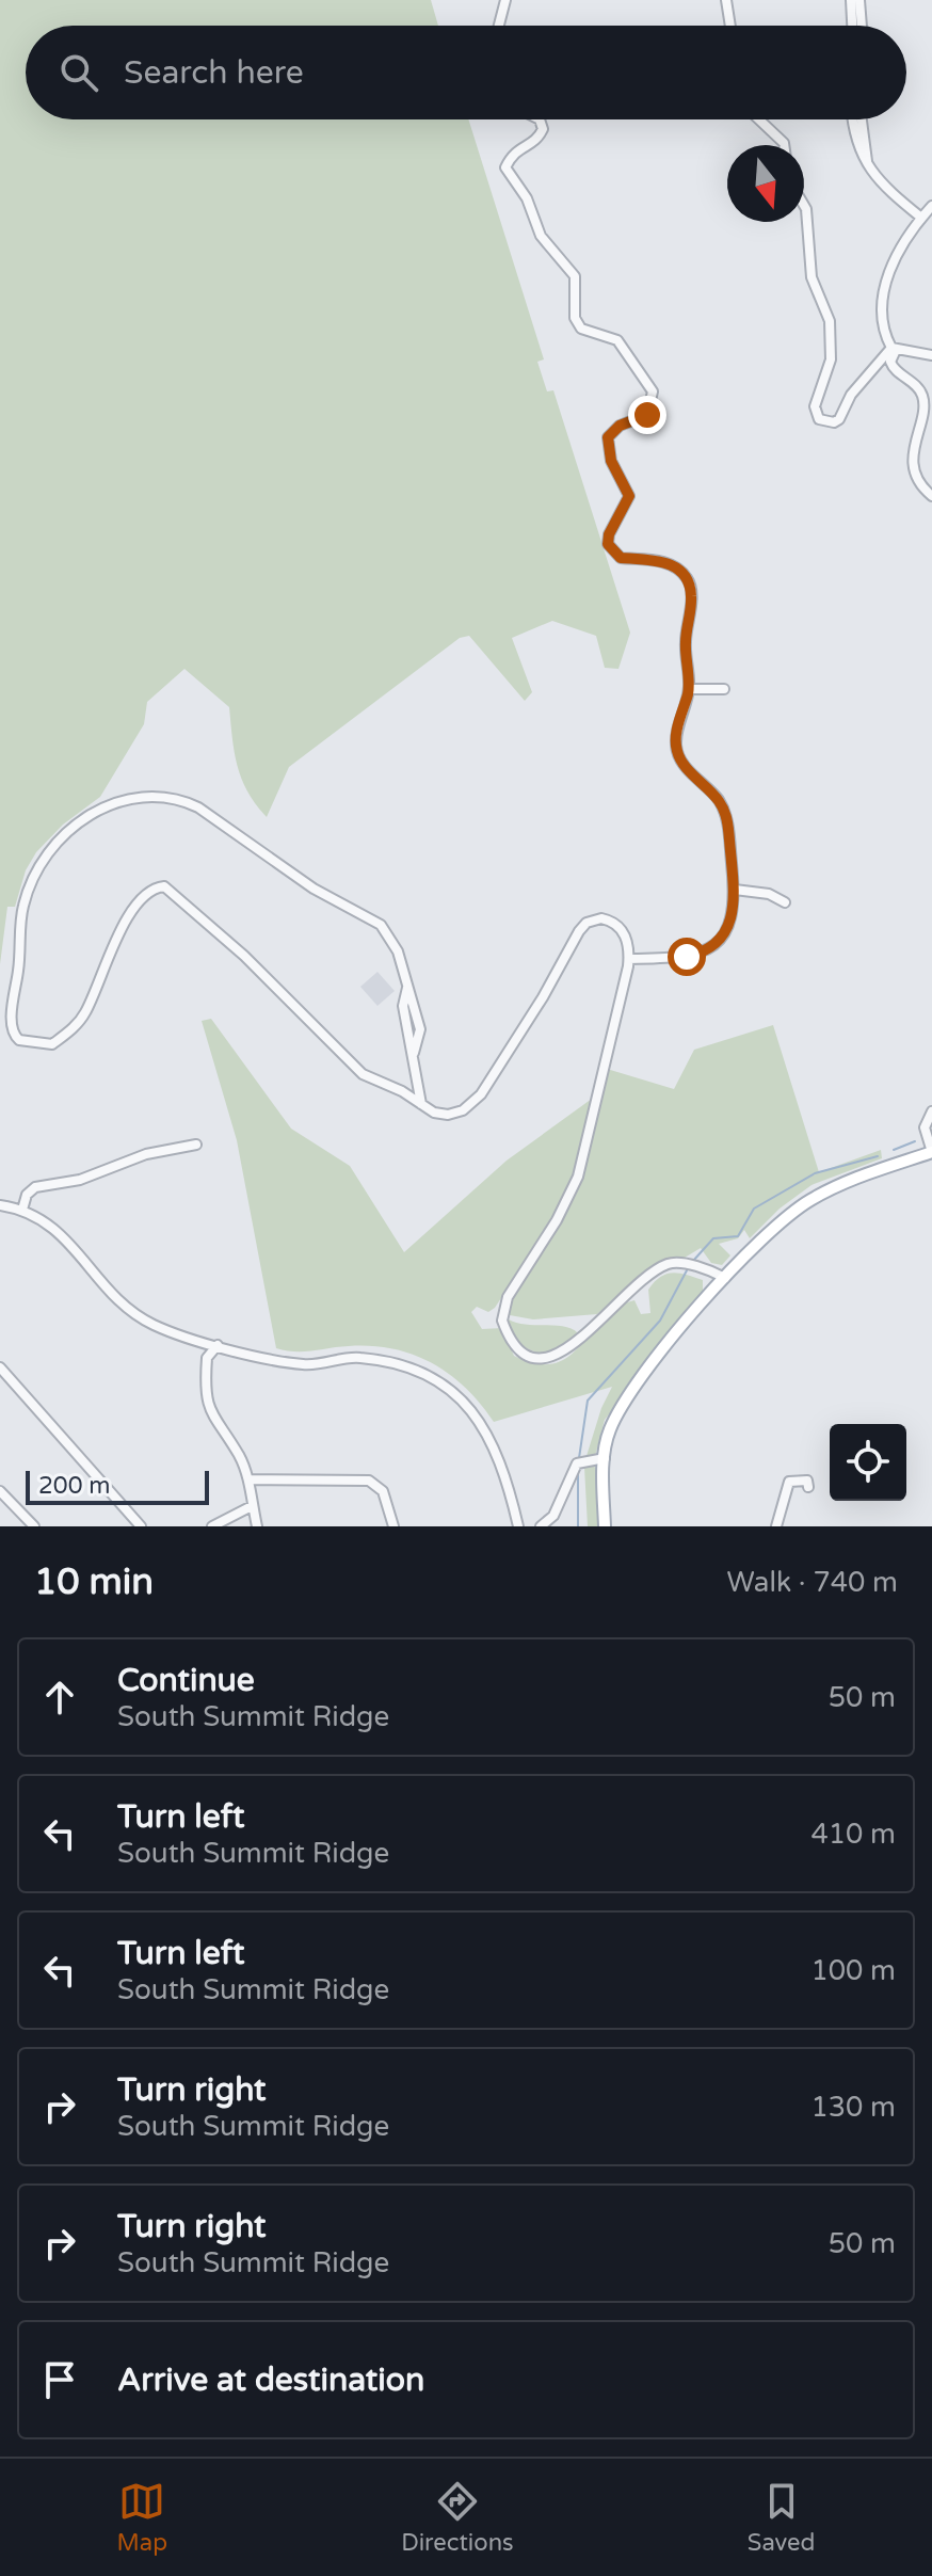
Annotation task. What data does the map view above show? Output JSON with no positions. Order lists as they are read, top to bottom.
{
  "scale_bar": "200 m",
  "north": "bottom",
  "page": {
    "search": "Search here",
    "scale": "200 m",
    "heading": ["10 min", "Walk · 740 m"],
    "list": [
      ["Continue", "South Summit Ridge", "50 m"],
      ["Turn left", "South Summit Ridge", "410 m"],
      ["Turn left", "South Summit Ridge", "100 m"],
      ["Turn right", "South Summit Ridge", "130 m"],
      ["Turn right", "South Summit Ridge", "50 m"],
      "Arrive at destination"
    ],
    "nav": ["Map", "Directions", "Saved"]
  }
}
